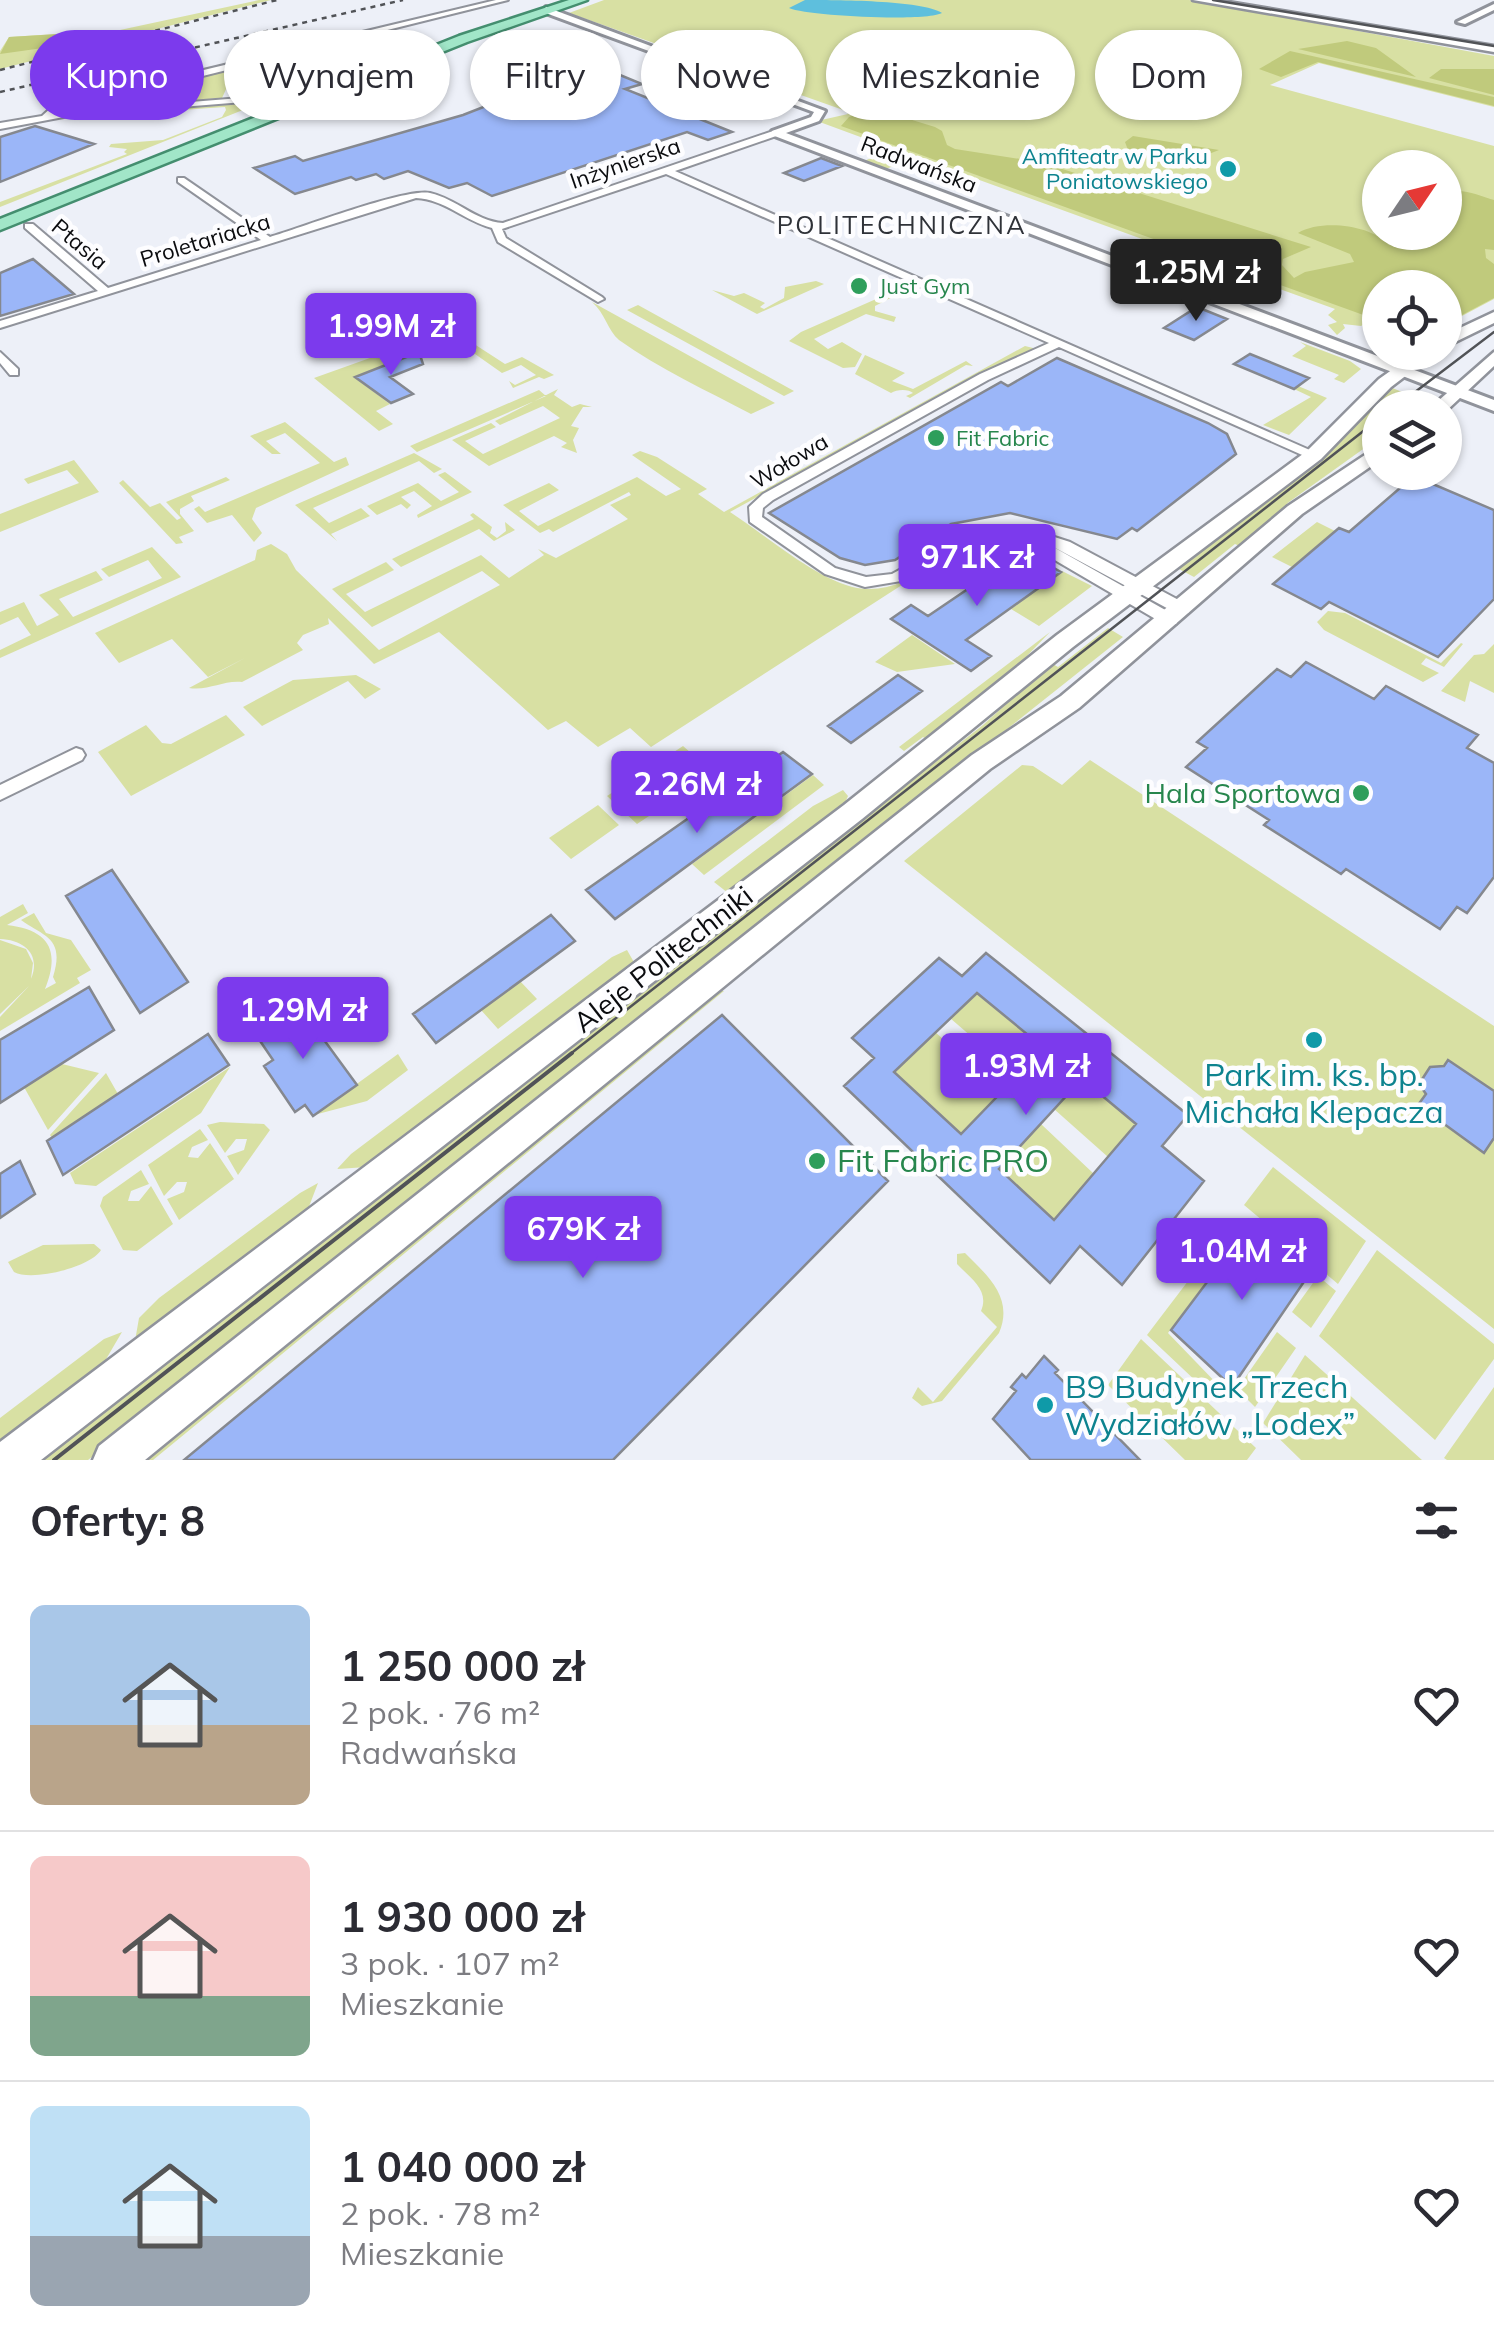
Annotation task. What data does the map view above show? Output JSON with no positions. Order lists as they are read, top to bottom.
{
  "streets": {
    "main road": ["Aleje Politechniki"],
    "street": [
      "Inżynierska",
      "Radwańska",
      "Proletariacka",
      "Ptasia",
      "Wołowa"
    ]
  },
  "crossings": [
    ["Inżynierska", "Radwańska"],
    ["Inżynierska", "Proletariacka"],
    ["Radwańska", "Aleje Politechniki"],
    ["Proletariacka", "Ptasia"],
    ["Wołowa", "Aleje Politechniki"]
  ],
  "districts": ["POLITECHNICZNA"],
  "places": [
    "Amfiteatr w Parku Poniatowskiego",
    "Just Gym",
    "Fit Fabric",
    "Hala Sportowa",
    "Park im. ks. bp. Michała Klepacza",
    "Fit Fabric PRO",
    "B9 Budynek Trzech Wydziałów „Lodex”"
  ],
  "north": "top right",
  "page": {
    "chip": [
      "Kupno",
      "Wynajem",
      "Filtry",
      "Nowe",
      "Mieszkanie",
      "Dom"
    ],
    "price": [
      "1.25M zł",
      "1.99M zł",
      "971K zł",
      "2.26M zł",
      "1.29M zł",
      "1.93M zł",
      "679K zł",
      "1.04M zł"
    ],
    "heading": "Oferty: 8",
    "list": [
      {
        "name": "1 250 000 zł",
        "note": "2 pok. · 76 m² · Radwańska"
      },
      {
        "name": "1 930 000 zł",
        "note": "3 pok. · 107 m² · Mieszkanie"
      },
      {
        "name": "1 040 000 zł",
        "note": "2 pok. · 78 m² · Mieszkanie"
      }
    ]
  }
}
